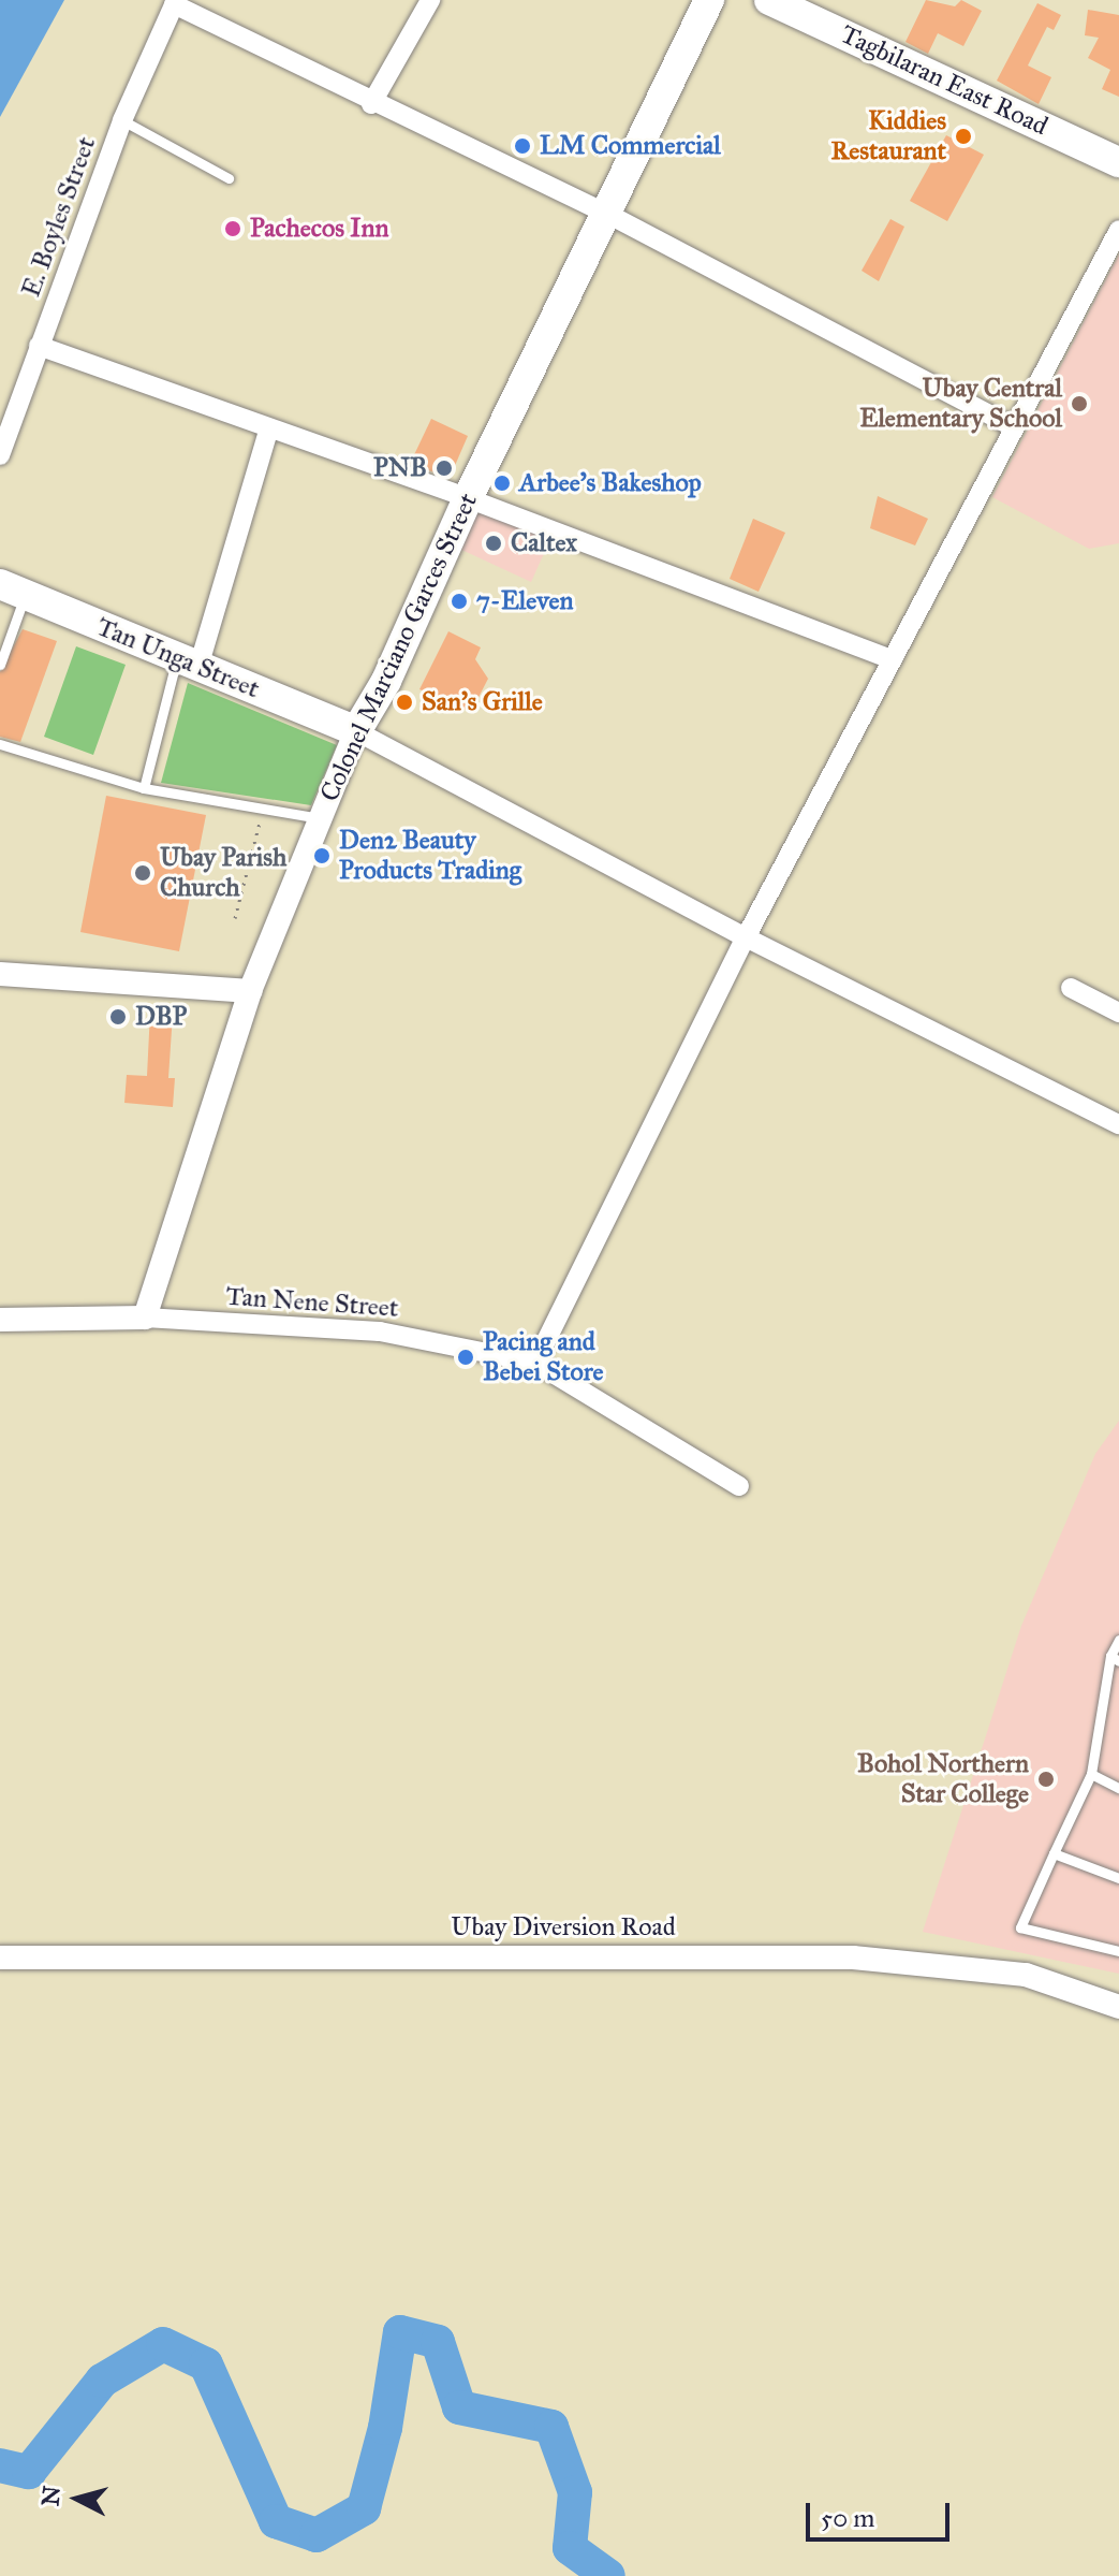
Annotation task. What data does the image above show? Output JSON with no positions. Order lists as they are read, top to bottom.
{
  "streets": {
    "main road": ["Tagbilaran East Road", "Colonel Marciano Garces Street", "Tan Unga Street"],
    "street": ["E. Boyles Street", "Tan Nene Street", "Ubay Diversion Road"]
  },
  "crossings": [
    ["Colonel Marciano Garces Street", "Tan Unga Street"],
    ["Colonel Marciano Garces Street", "Tan Nene Street"]
  ],
  "places": [
    "Kiddies Restaurant",
    "LM Commercial",
    "Pachecos Inn",
    "Ubay Central Elementary School",
    "PNB",
    "Arbee's Bakeshop",
    "Caltex",
    "7-Eleven",
    "San's Grille",
    "Den2 Beauty Products Trading",
    "Ubay Parish Church",
    "DBP",
    "Pacing and Bebei Store",
    "Bohol Northern Star College"
  ],
  "scale_bar": "50 m",
  "north": "left"
}
